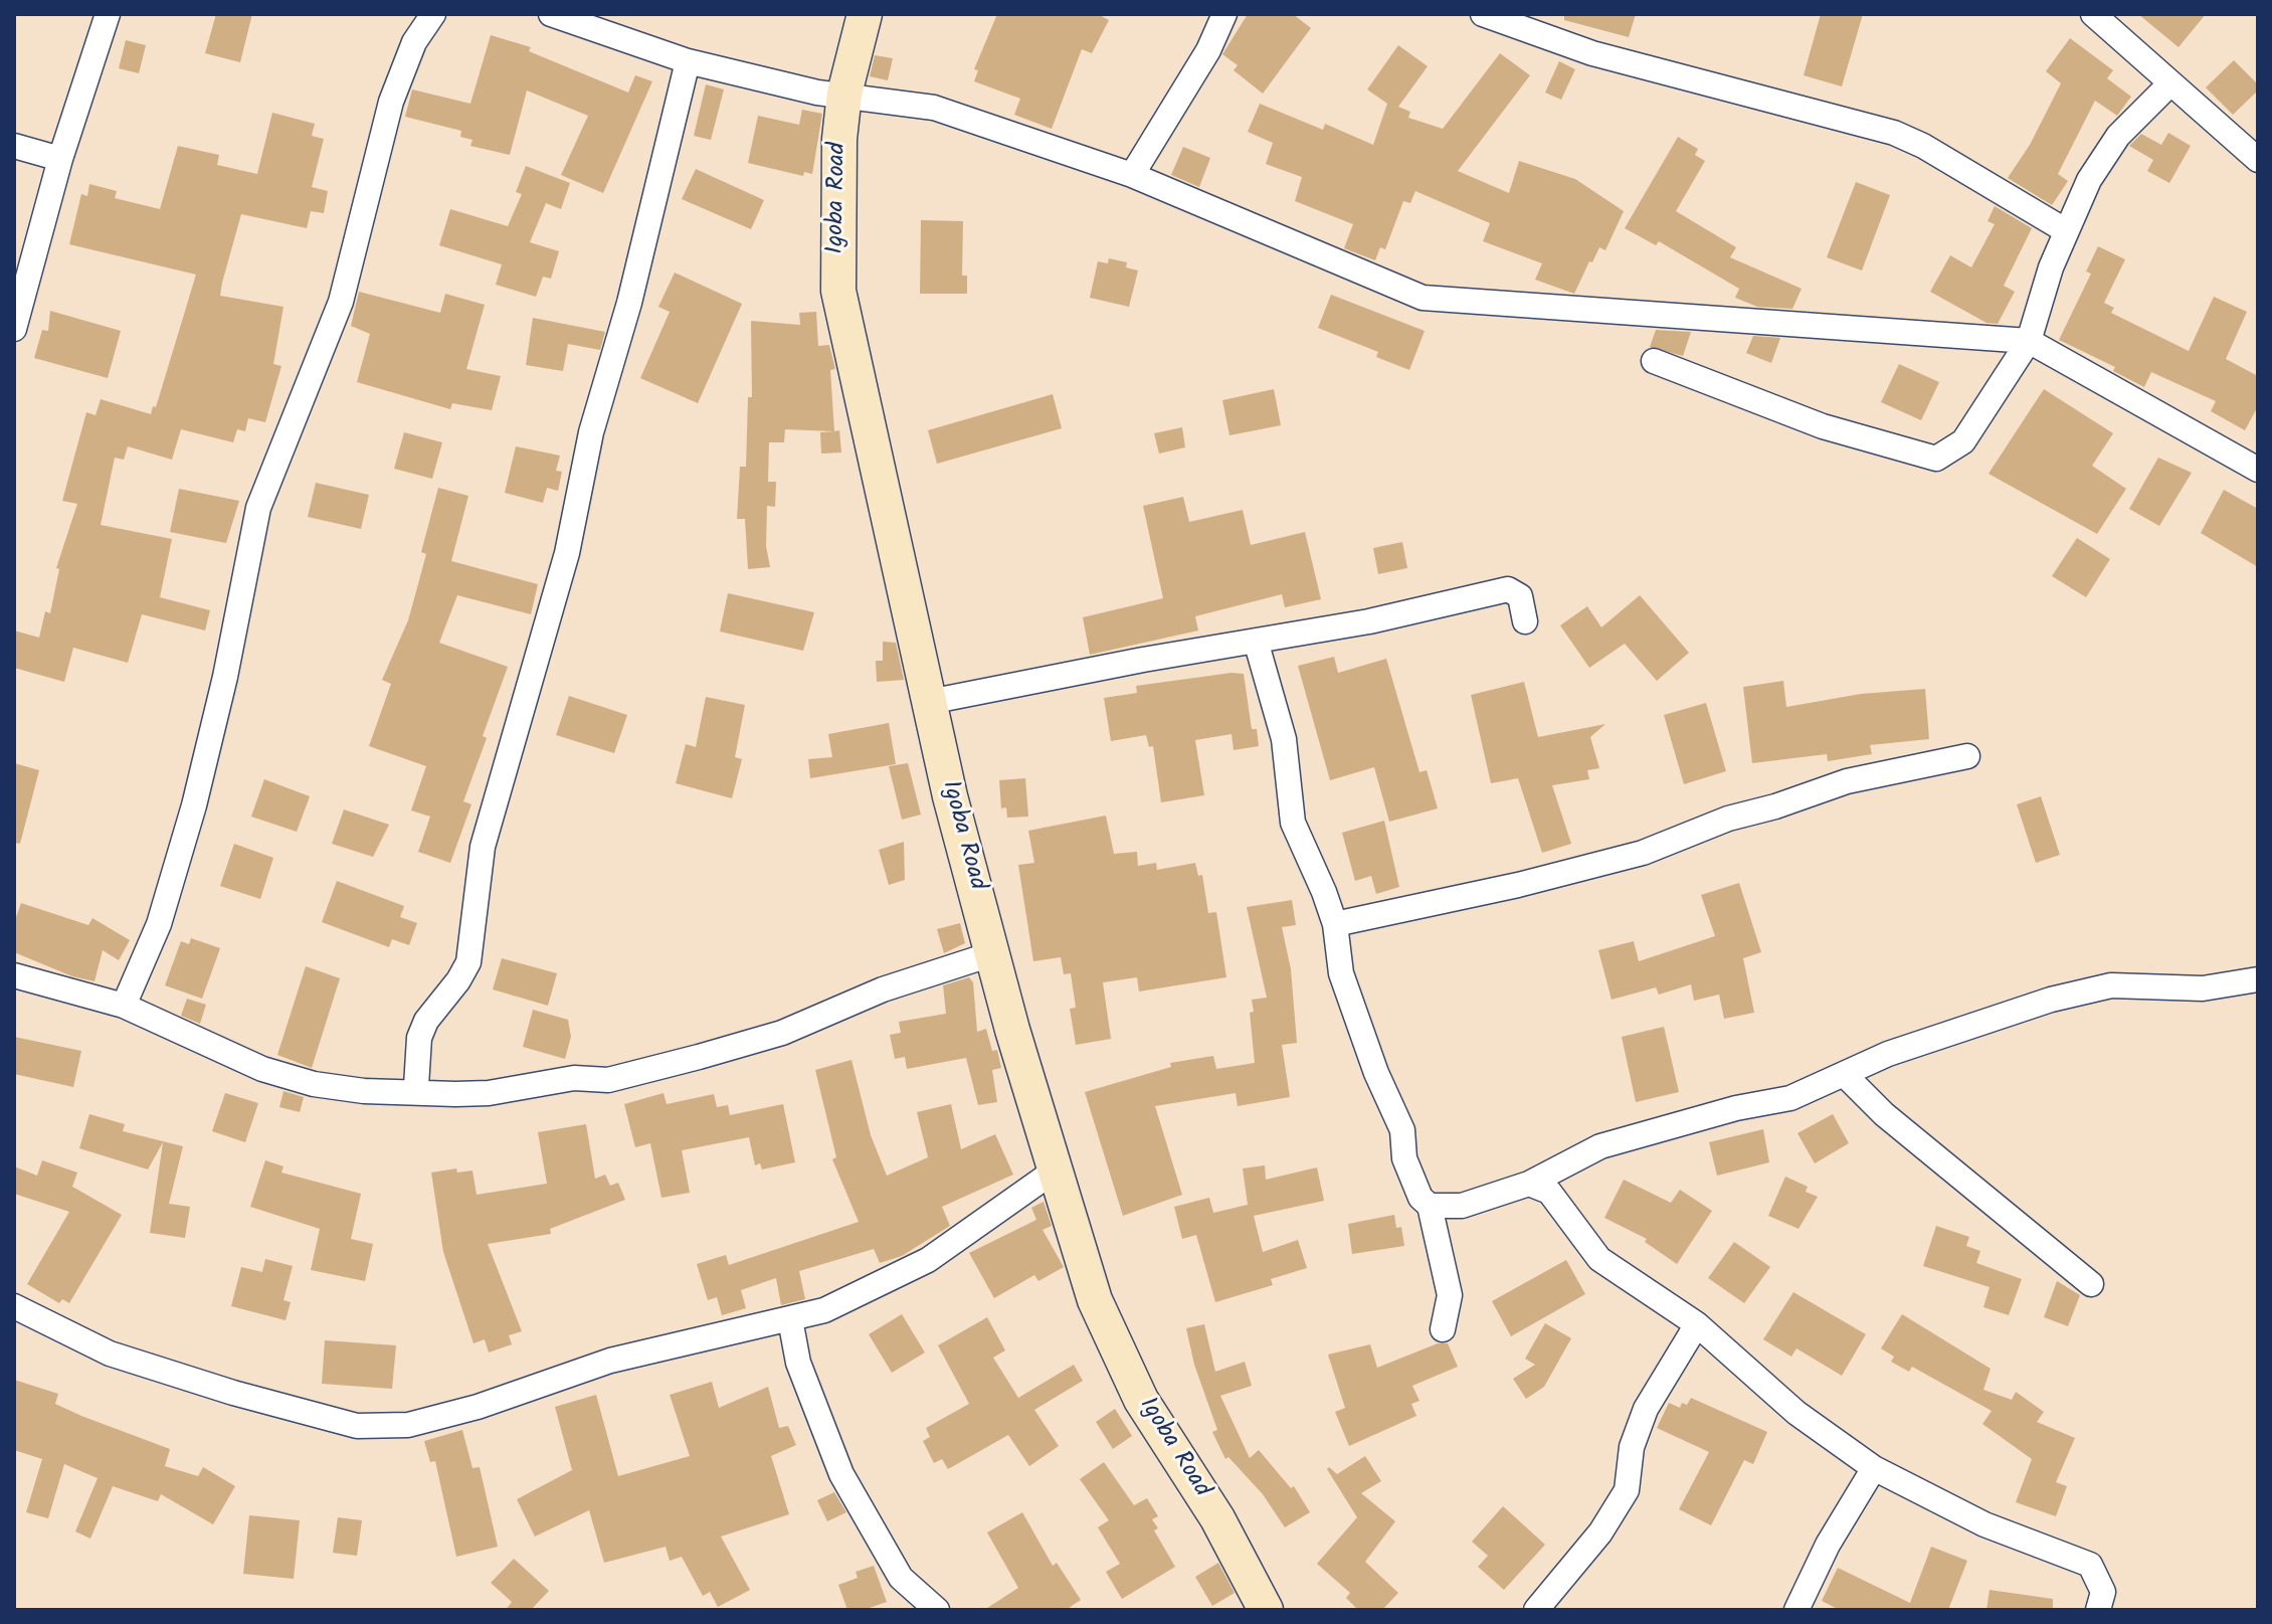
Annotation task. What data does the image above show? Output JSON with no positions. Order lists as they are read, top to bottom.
{
  "streets": {
    "street": ["Igoba Road"]
  }
}
